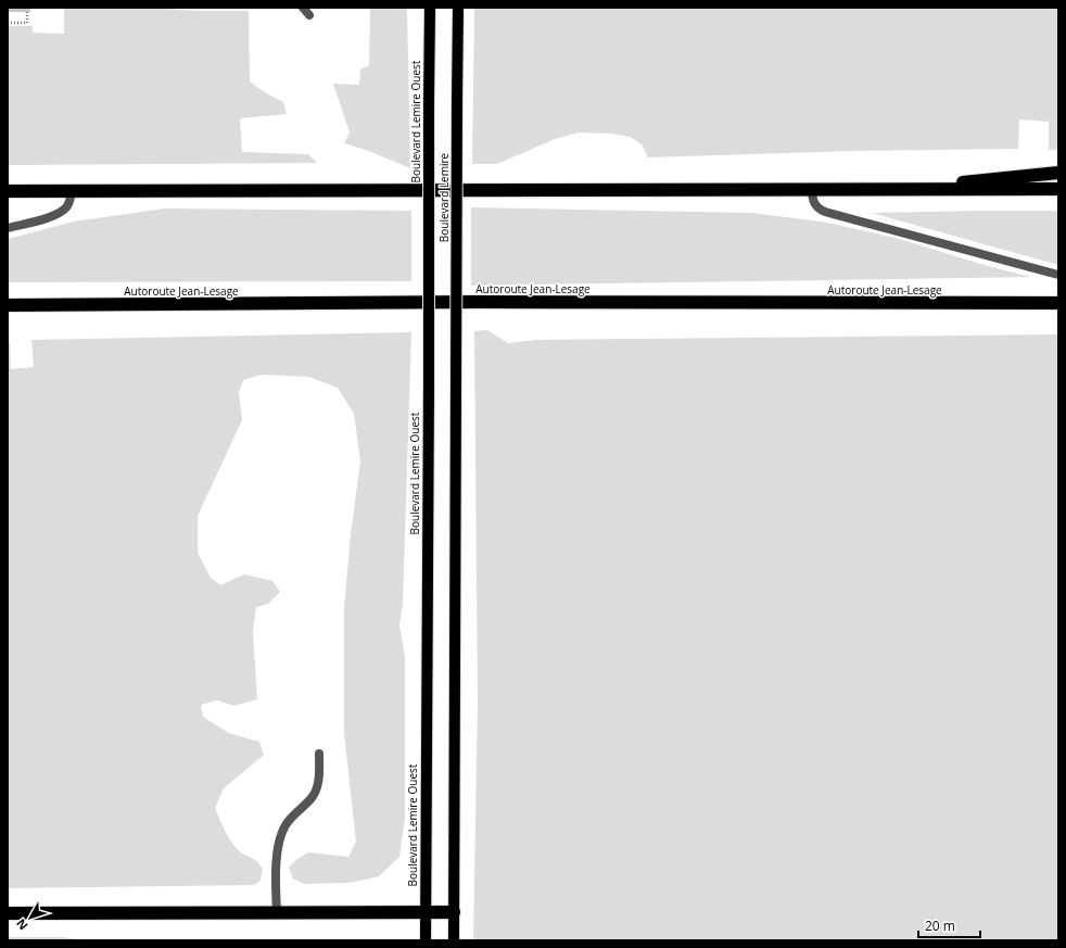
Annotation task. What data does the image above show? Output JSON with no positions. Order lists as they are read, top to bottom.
{
  "streets": {
    "highway": ["Autoroute Jean-Lesage"],
    "main road": ["Boulevard Lemire Ouest", "Boulevard Lemire"]
  },
  "scale_bar": "20 m",
  "north": "bottom left"
}
